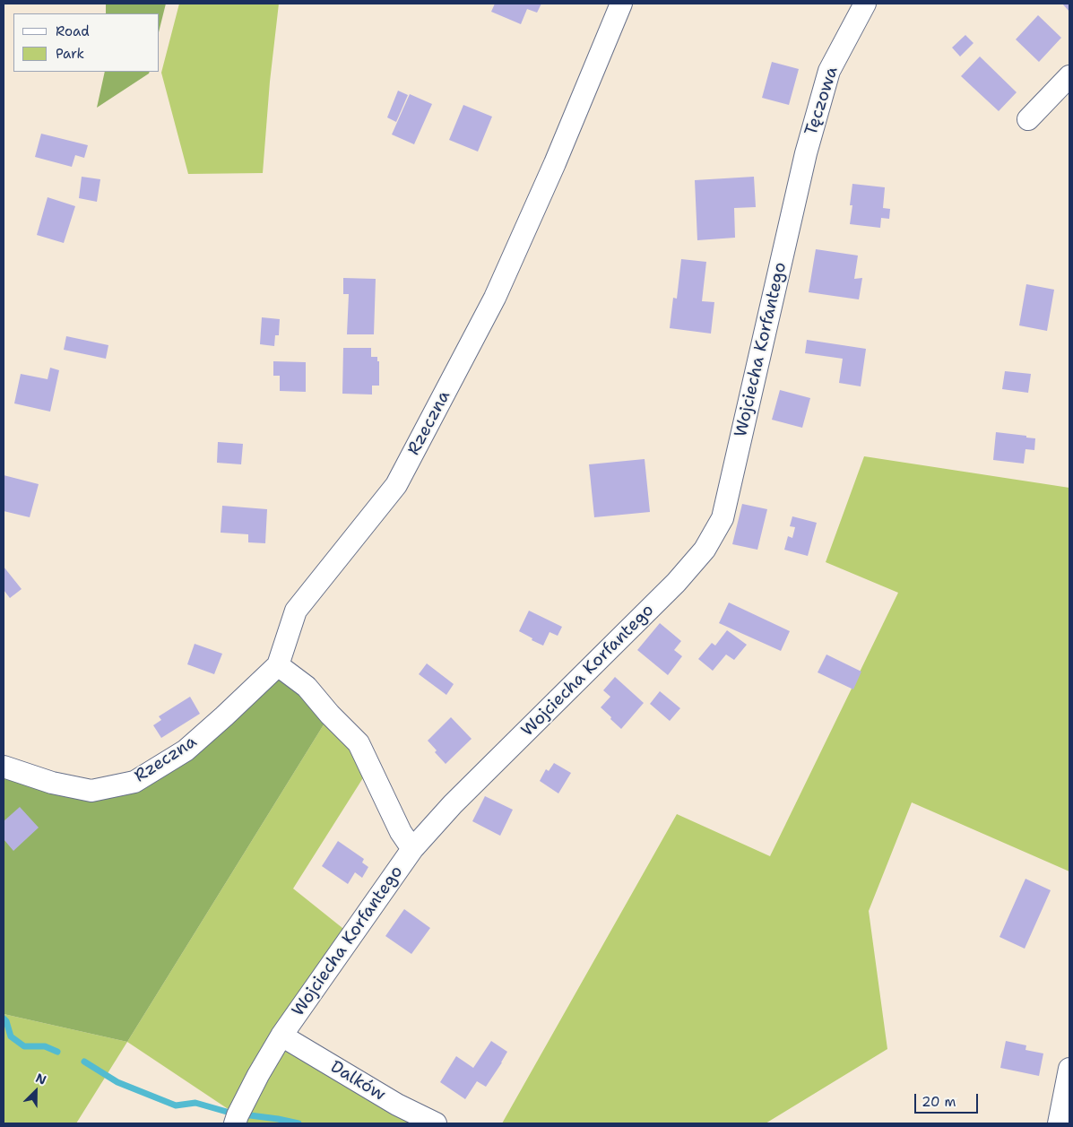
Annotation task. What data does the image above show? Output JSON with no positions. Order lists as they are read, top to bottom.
{
  "streets": {
    "street": [
      "Tęczowa",
      "Wojciecha Korfantego",
      "Rzeczna",
      "Dalków"
    ]
  },
  "crossings": [
    ["Tęczowa", "Wojciecha Korfantego"],
    ["Wojciecha Korfantego", "Dalków"]
  ],
  "legend": ["Road", "Park"],
  "scale_bar": "20 m",
  "north": "top right"
}
